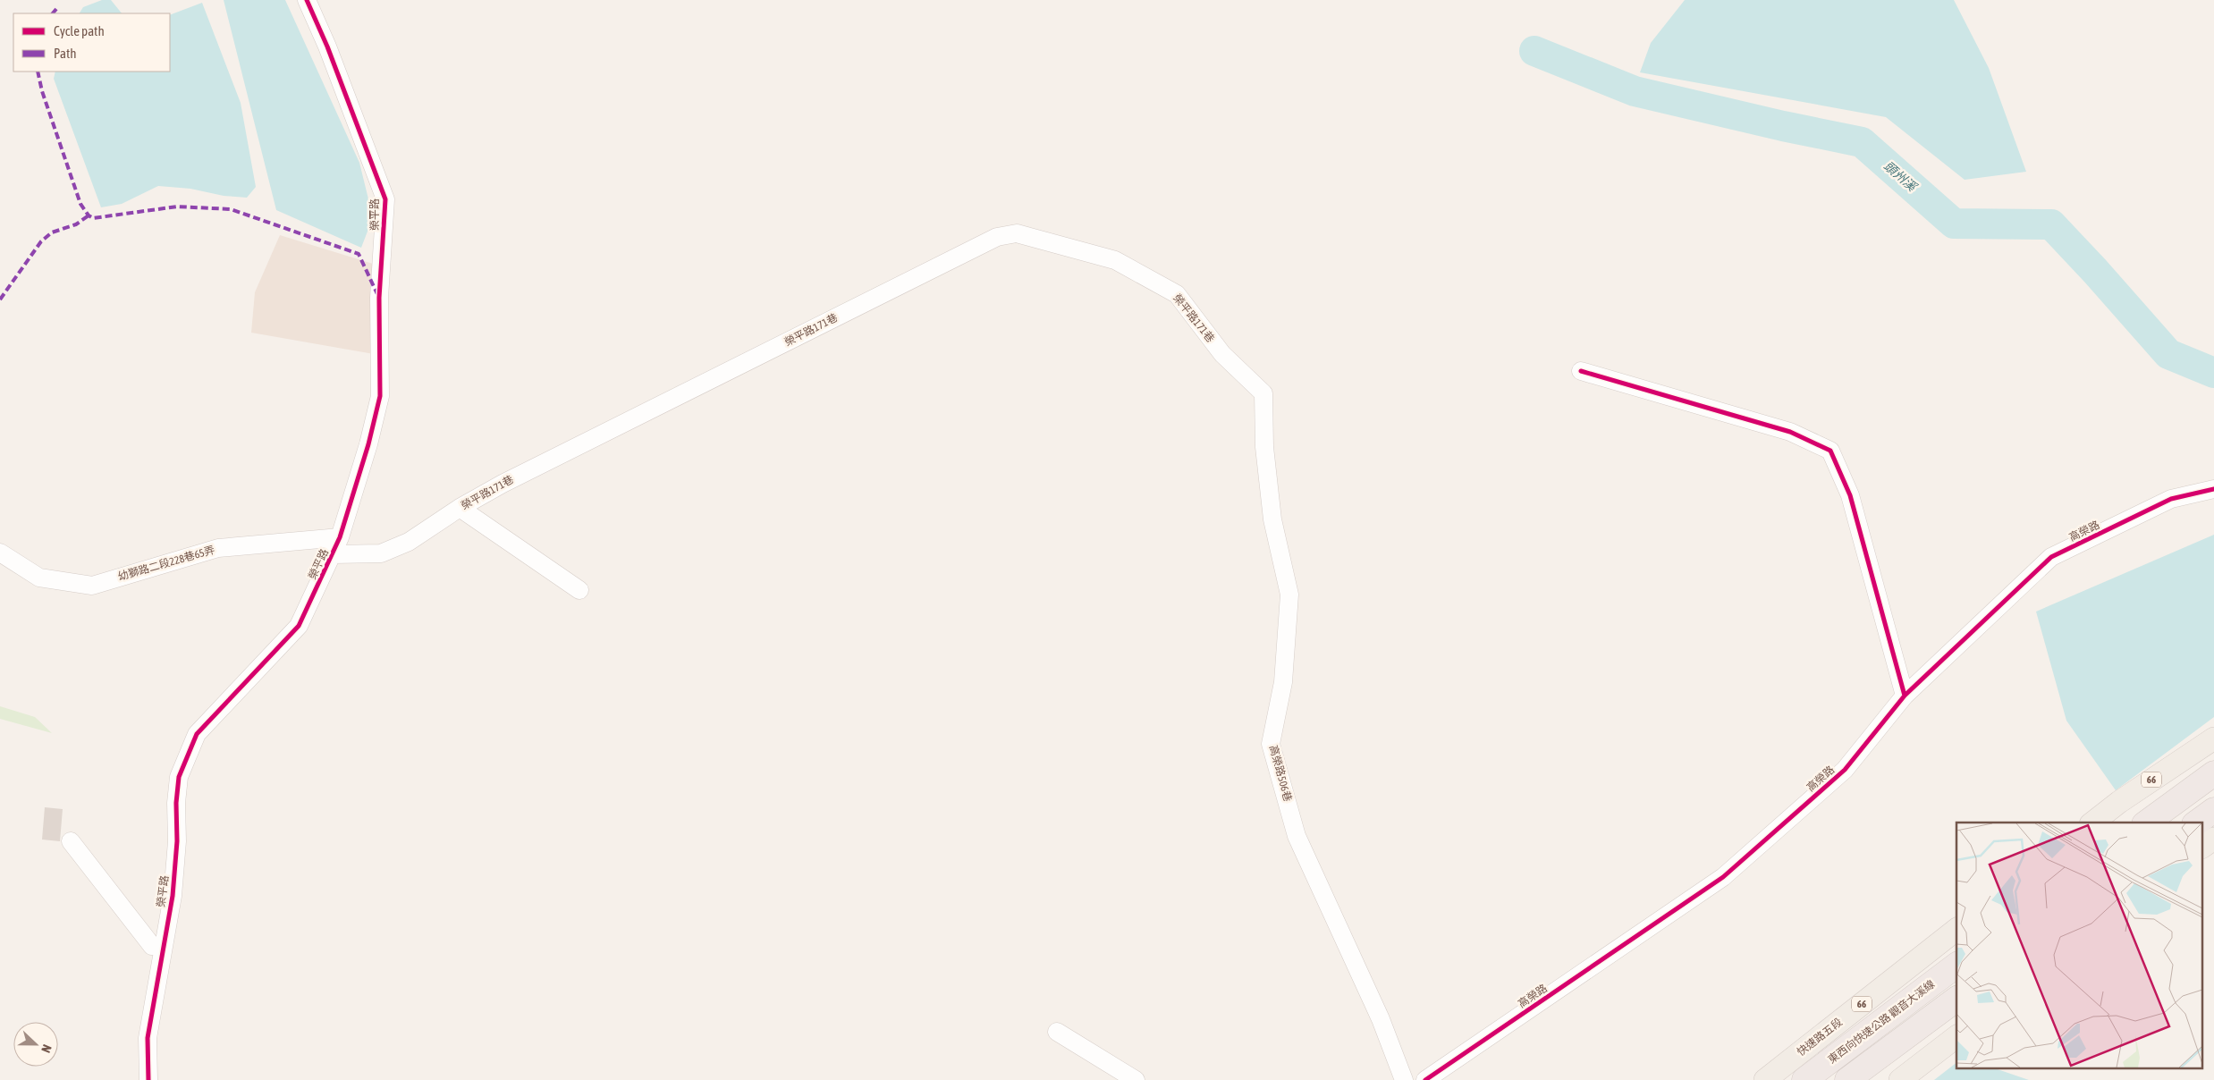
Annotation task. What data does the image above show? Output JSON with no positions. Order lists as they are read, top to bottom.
{
  "streets": {
    "highway": ["66", "東西向快速公路 觀音大溪線"],
    "main road": ["快速路五段"],
    "street": [
      "榮平路",
      "榮平路171巷",
      "高榮路",
      "幼獅路二段228巷65弄",
      "高榮路506巷"
    ]
  },
  "crossings": [
    ["榮平路", "榮平路171巷"],
    ["榮平路", "幼獅路二段228巷65弄"],
    ["榮平路171巷", "高榮路506巷"]
  ],
  "water": ["頭州溪"],
  "legend": ["Cycle path", "Path"],
  "north": "right"
}
